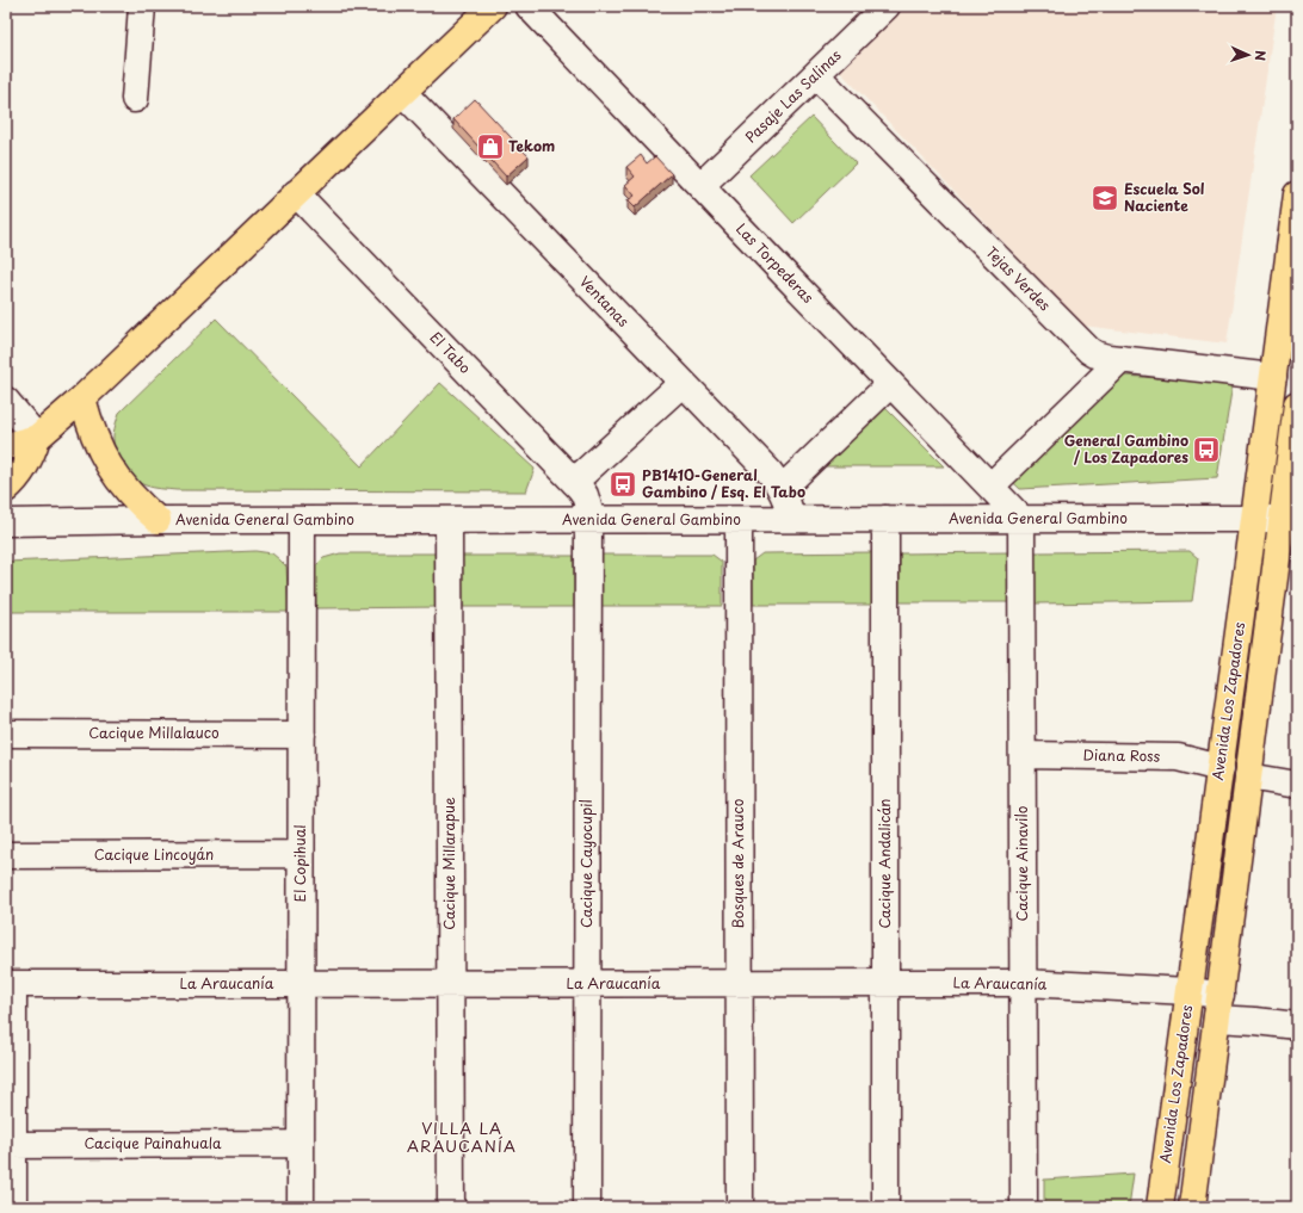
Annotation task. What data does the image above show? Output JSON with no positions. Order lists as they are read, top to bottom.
{
  "streets": {
    "main road": ["Avenida Los Zapadores"],
    "street": [
      "Pasaje Las Salinas",
      "Las Torpederas",
      "Tejas Verdes",
      "Ventanas",
      "El Tabo",
      "Avenida General Gambino",
      "Cacique Millalauco",
      "Diana Ross",
      "Cacique Lincoyán",
      "El Copihual",
      "Cacique Millarapue",
      "Cacique Cayocupil",
      "Bosques de Arauco",
      "Cacique Andalicán",
      "Cacique Ainavilo",
      "La Araucanía",
      "Cacique Painahuala"
    ]
  },
  "crossings": [
    ["Pasaje Las Salinas", "Las Torpederas"],
    ["Pasaje Las Salinas", "Tejas Verdes"],
    ["Las Torpederas", "Avenida General Gambino"],
    ["Las Torpederas", "Cacique Ainavilo"],
    ["Tejas Verdes", "Avenida Los Zapadores"],
    ["Ventanas", "Avenida General Gambino"],
    ["El Tabo", "Avenida General Gambino"],
    ["El Tabo", "Cacique Cayocupil"],
    ["Avenida General Gambino", "Avenida Los Zapadores"],
    ["Avenida General Gambino", "El Copihual"],
    ["Avenida General Gambino", "Cacique Millarapue"],
    ["Avenida General Gambino", "Cacique Cayocupil"],
    ["Avenida General Gambino", "Bosques de Arauco"],
    ["Avenida General Gambino", "Cacique Andalicán"],
    ["Avenida General Gambino", "Cacique Ainavilo"],
    ["Avenida Los Zapadores", "Diana Ross"],
    ["Avenida Los Zapadores", "La Araucanía"],
    ["Cacique Millalauco", "El Copihual"],
    ["Diana Ross", "Cacique Ainavilo"],
    ["Cacique Lincoyán", "El Copihual"],
    ["El Copihual", "La Araucanía"],
    ["El Copihual", "Cacique Painahuala"],
    ["Cacique Millarapue", "La Araucanía"],
    ["Cacique Cayocupil", "La Araucanía"],
    ["Bosques de Arauco", "La Araucanía"],
    ["Cacique Andalicán", "La Araucanía"],
    ["Cacique Ainavilo", "La Araucanía"]
  ],
  "districts": ["VILLA LA ARAUCANÍA"],
  "places": {
    "shop": ["Tekom"],
    "school or university": ["Escuela Sol Naciente"],
    "bus stop": ["General Gambino / Los Zapadores", "PB1410-General Gambino / Esq. El Tabo"]
  },
  "north": "right"
}
